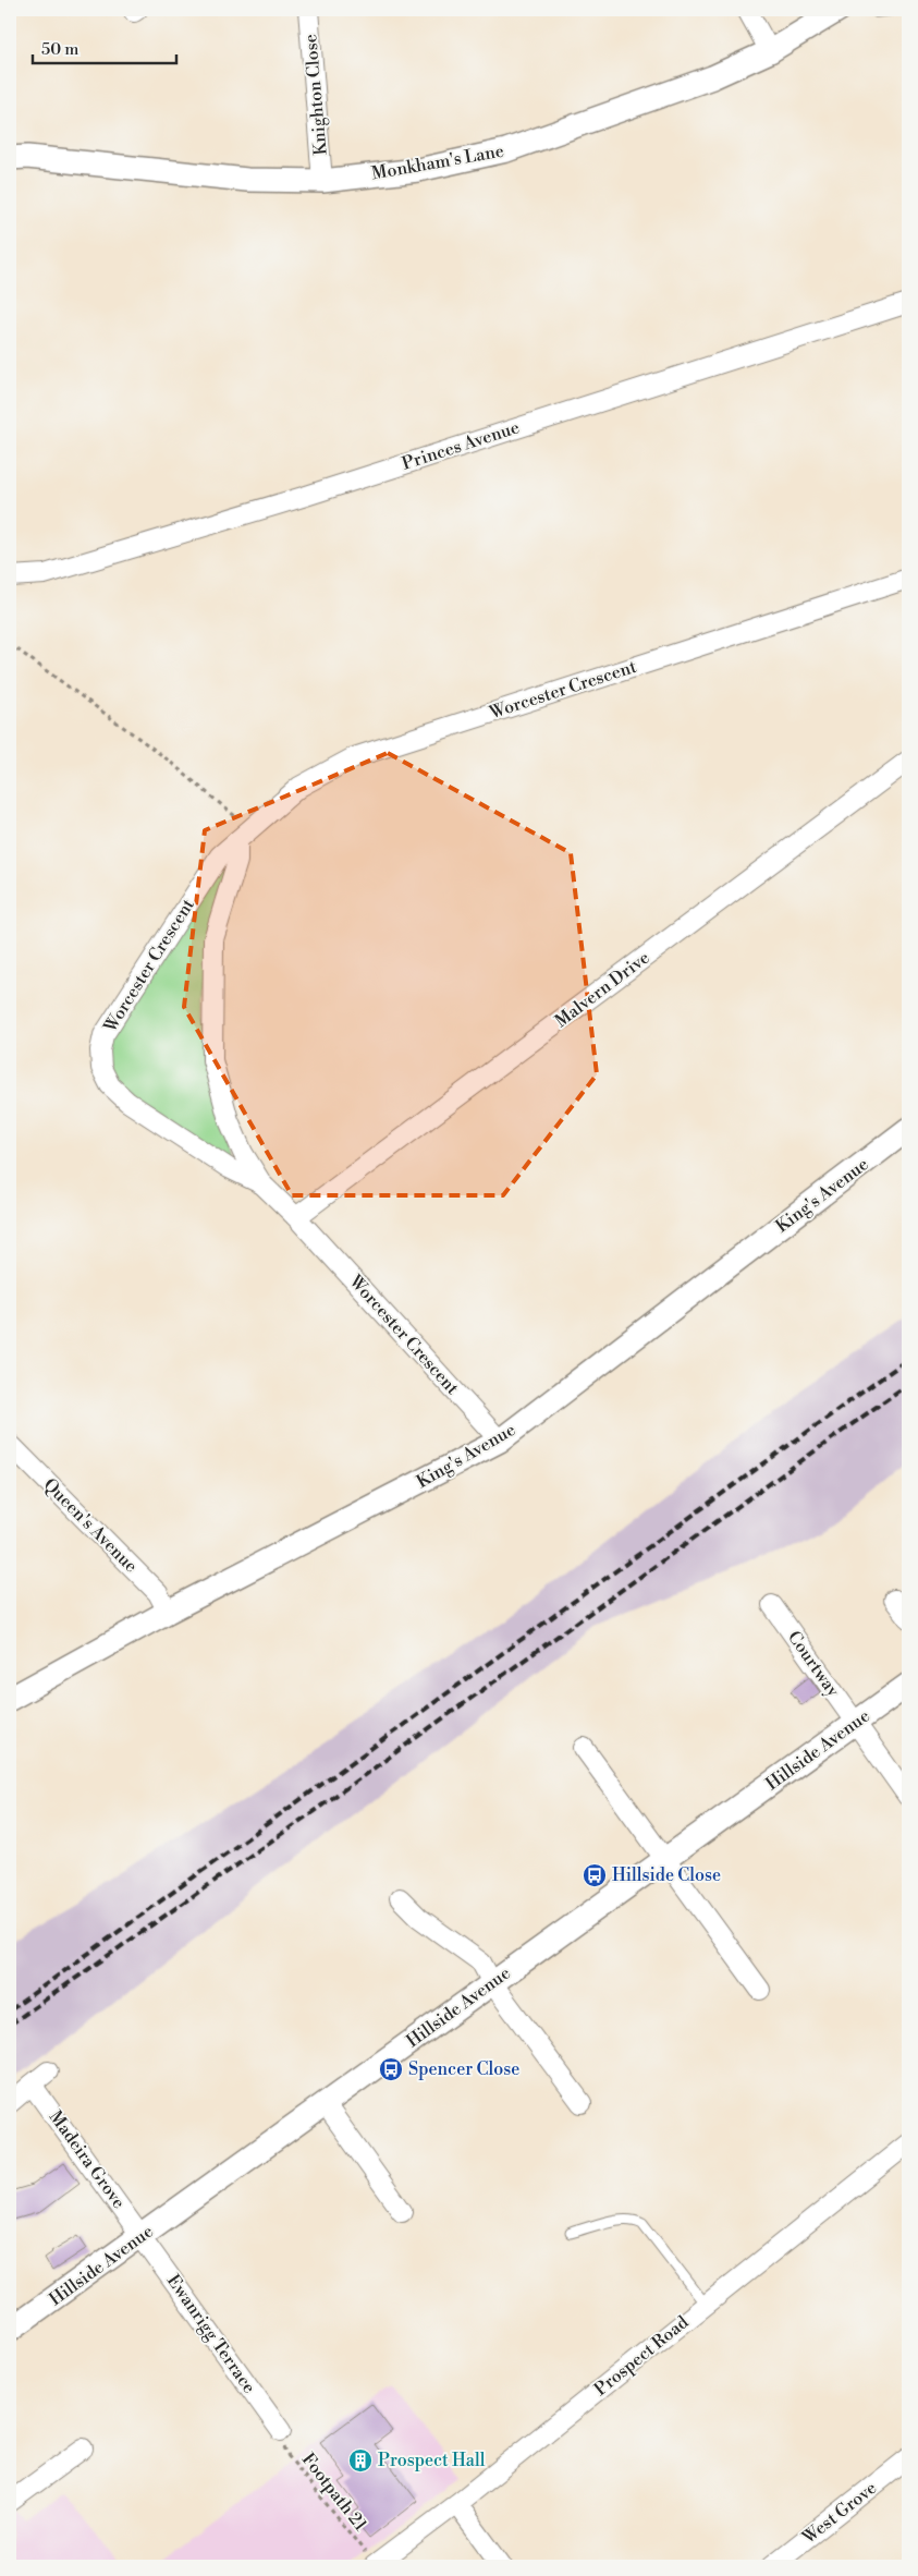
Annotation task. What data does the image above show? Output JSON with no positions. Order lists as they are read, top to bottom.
{
  "streets": {
    "street": [
      "Knighton Close",
      "Monkham's Lane",
      "Princes Avenue",
      "Worcester Crescent",
      "Malvern Drive",
      "King's Avenue",
      "Queen's Avenue",
      "Courtway",
      "Hillside Avenue",
      "Madeira Grove",
      "Ewanrigg Terrace",
      "Prospect Road",
      "West Grove"
    ],
    "path": ["Footpath 21"]
  },
  "crossings": [
    ["Knighton Close", "Monkham's Lane"],
    ["Worcester Crescent", "Malvern Drive"],
    ["Worcester Crescent", "King's Avenue"],
    ["King's Avenue", "Queen's Avenue"],
    ["Courtway", "Hillside Avenue"],
    ["Hillside Avenue", "Madeira Grove"],
    ["Hillside Avenue", "Ewanrigg Terrace"],
    ["Madeira Grove", "Ewanrigg Terrace"],
    ["Ewanrigg Terrace", "Footpath 21"],
    ["Prospect Road", "Footpath 21"]
  ],
  "places": {
    "bus stop": ["Hillside Close", "Spencer Close"],
    "building": ["Prospect Hall"]
  },
  "scale_bar": "50 m"
}
